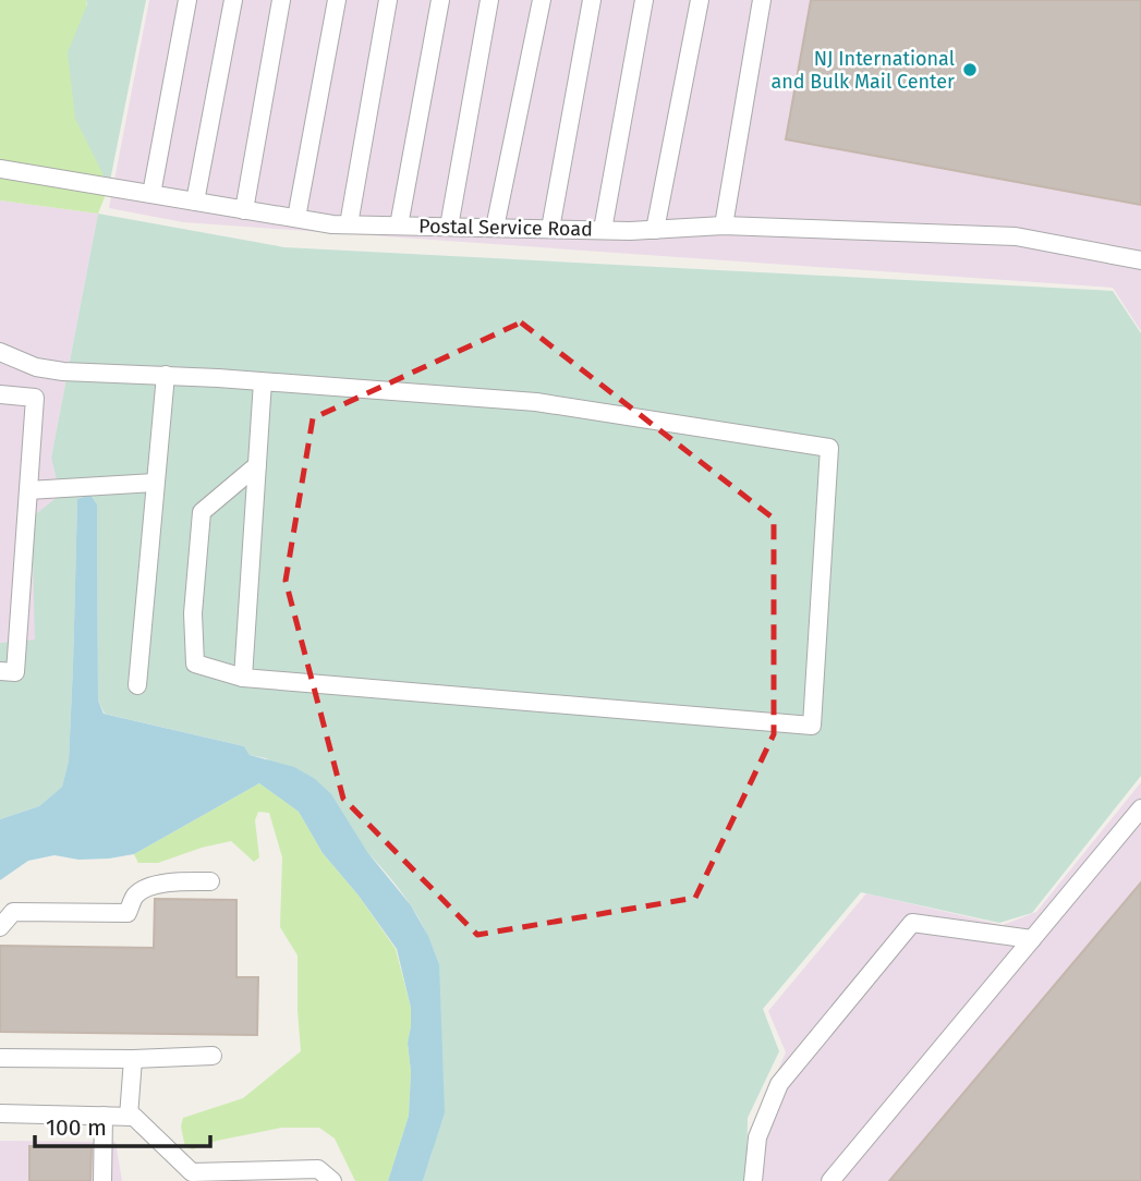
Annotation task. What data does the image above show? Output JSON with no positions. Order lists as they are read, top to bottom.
{
  "streets": {
    "street": ["Postal Service Road"]
  },
  "places": ["NJ International and Bulk Mail Center"],
  "scale_bar": "100 m"
}
